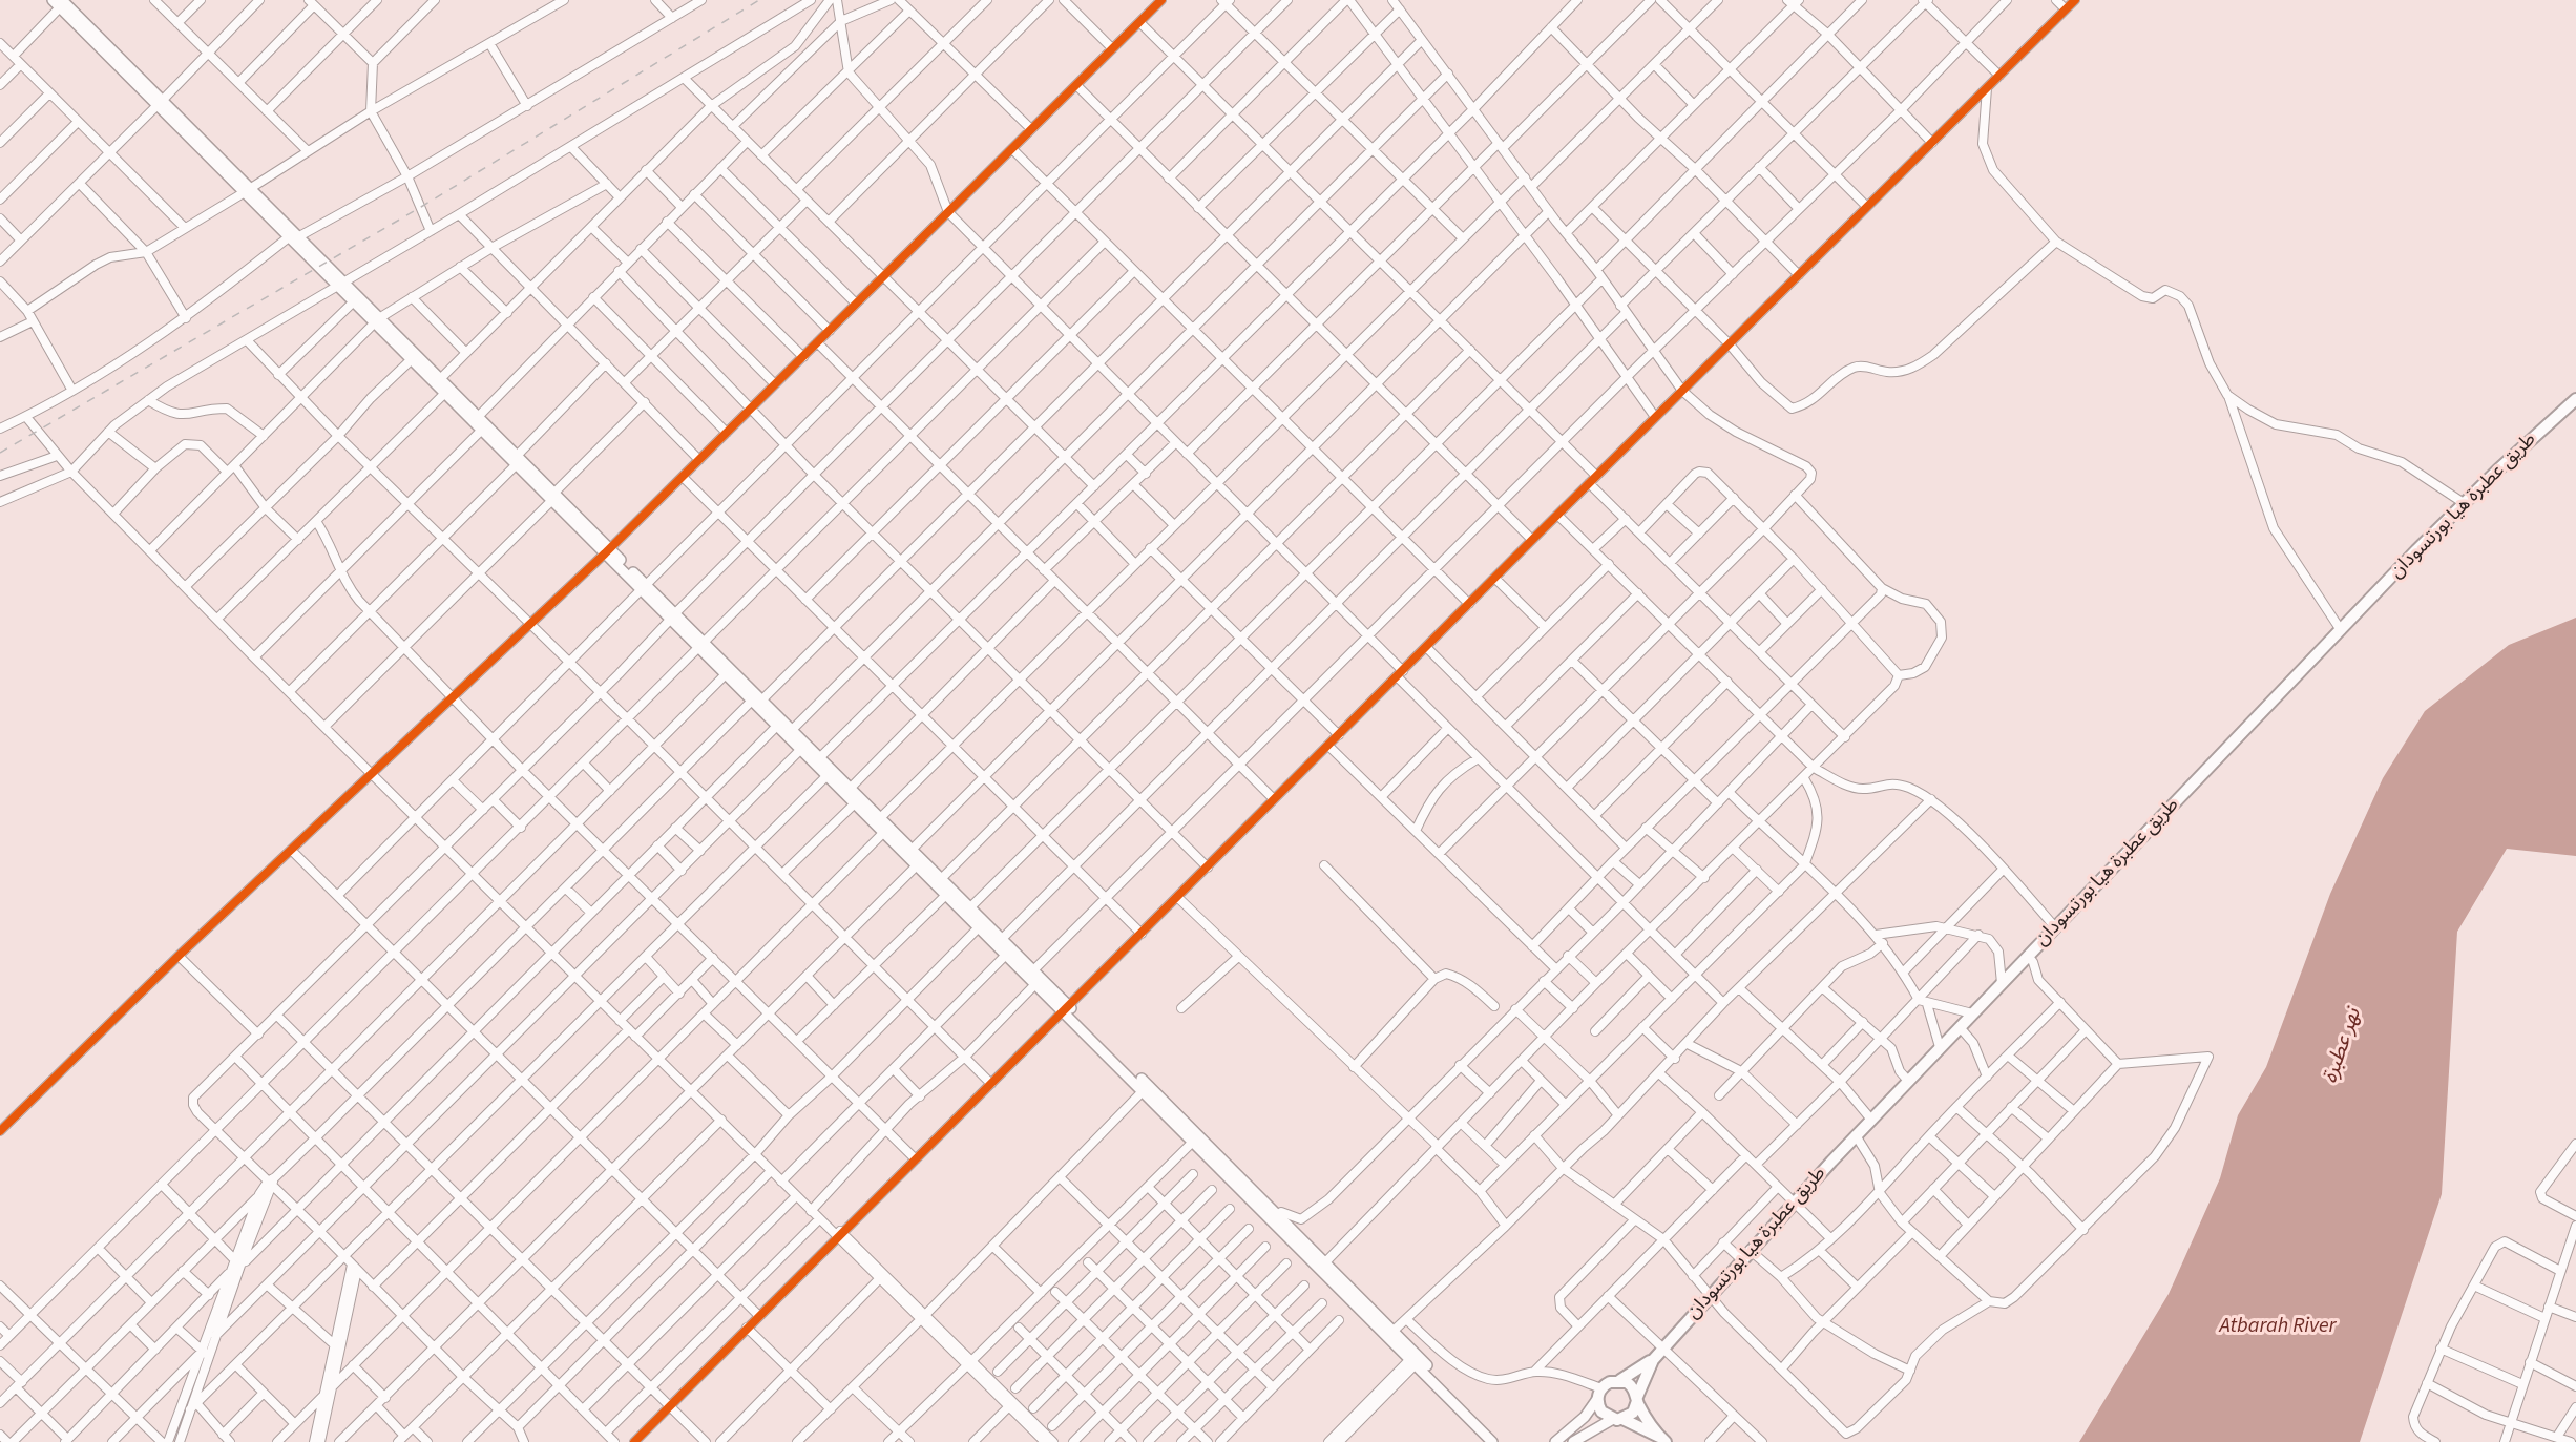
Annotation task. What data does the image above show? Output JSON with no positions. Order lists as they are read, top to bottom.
{
  "streets": {
    "highway": ["طريق عطبرة هيا بورتسودان"]
  },
  "water": ["نهر عطبرة", "Atbarah River"]
}
